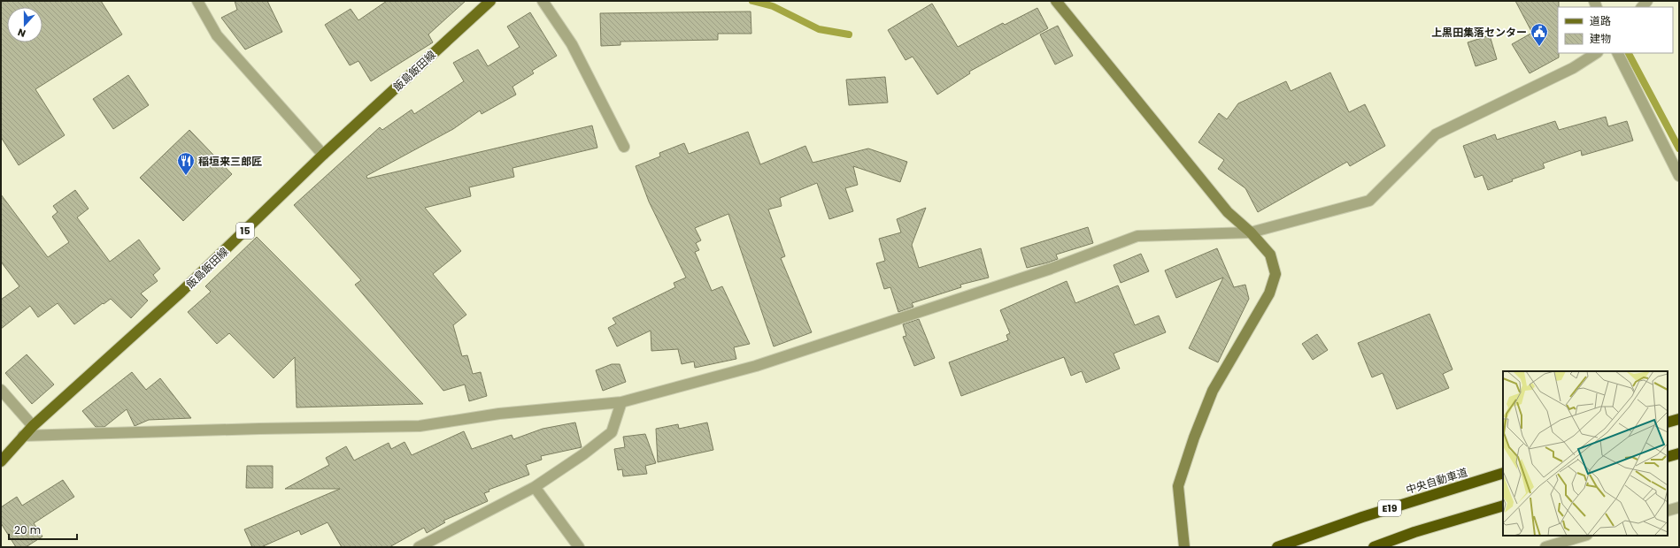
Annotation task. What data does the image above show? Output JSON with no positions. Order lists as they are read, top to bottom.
{
  "streets": {
    "highway": ["中央自動車道", "E19"],
    "main road": ["飯島飯田線", "15"]
  },
  "places": {
    "public building": ["上黒田集落センター"],
    "restaurant": ["稲垣来三郎匠"]
  },
  "legend": ["道路", "建物"],
  "scale_bar": "20 m",
  "north": "bottom"
}
